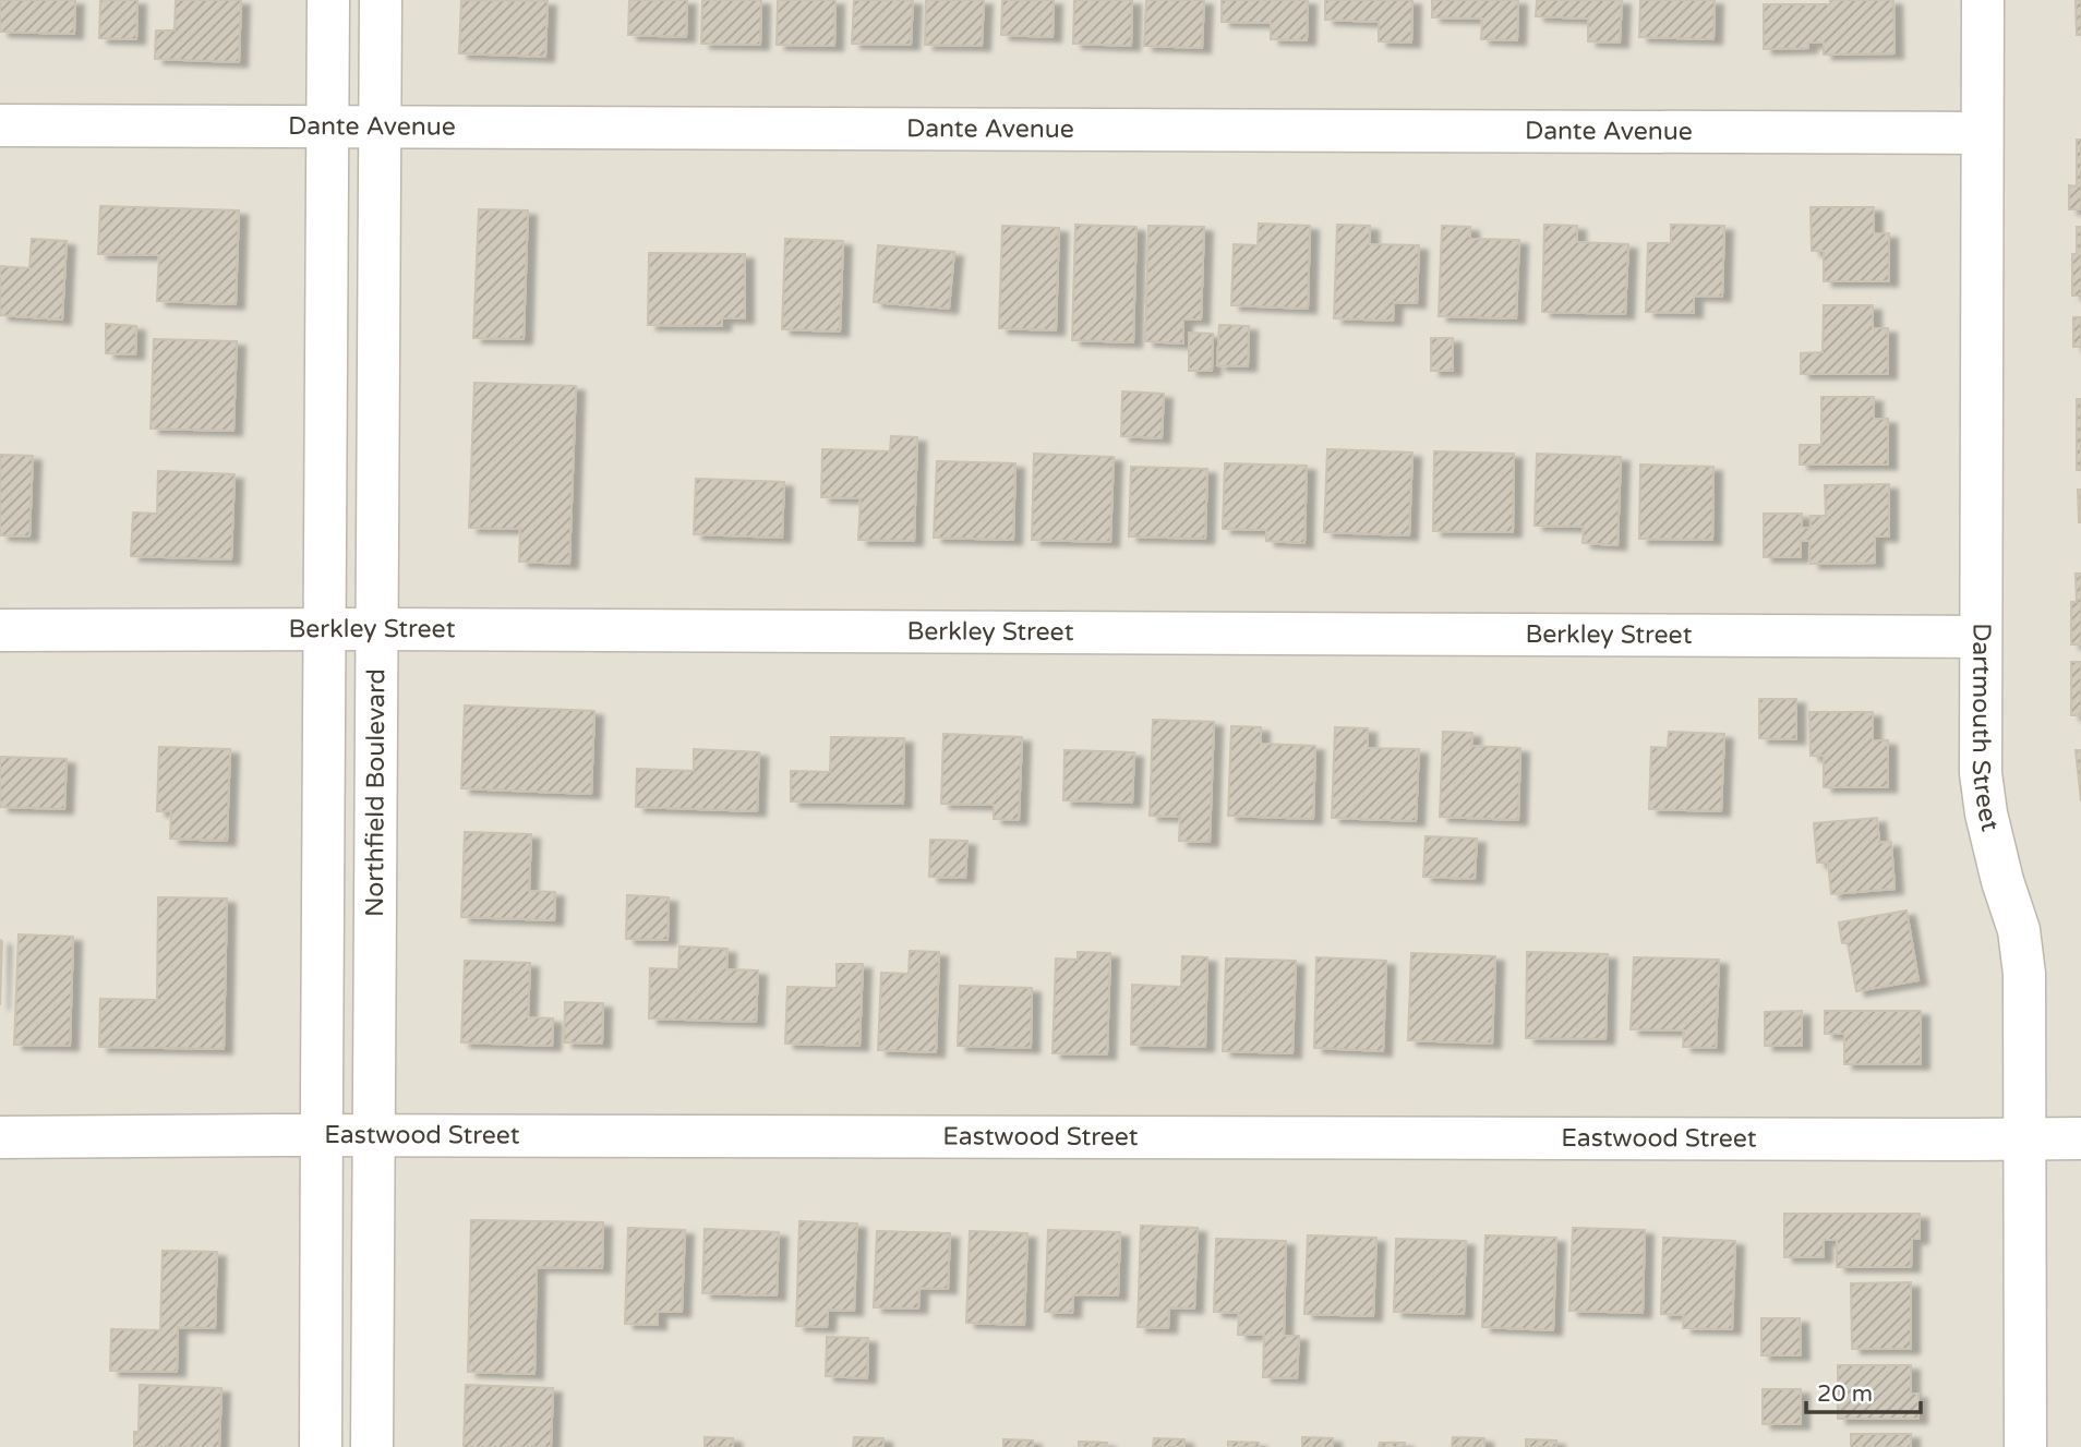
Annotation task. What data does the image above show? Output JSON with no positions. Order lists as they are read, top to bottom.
{
  "streets": {
    "street": [
      "Dante Avenue",
      "Berkley Street",
      "Dartmouth Street",
      "Northfield Boulevard",
      "Eastwood Street"
    ]
  },
  "crossings": [
    ["Dante Avenue", "Dartmouth Street"],
    ["Dante Avenue", "Northfield Boulevard"],
    ["Berkley Street", "Dartmouth Street"],
    ["Berkley Street", "Northfield Boulevard"],
    ["Dartmouth Street", "Eastwood Street"],
    ["Northfield Boulevard", "Eastwood Street"]
  ],
  "scale_bar": "20 m"
}
